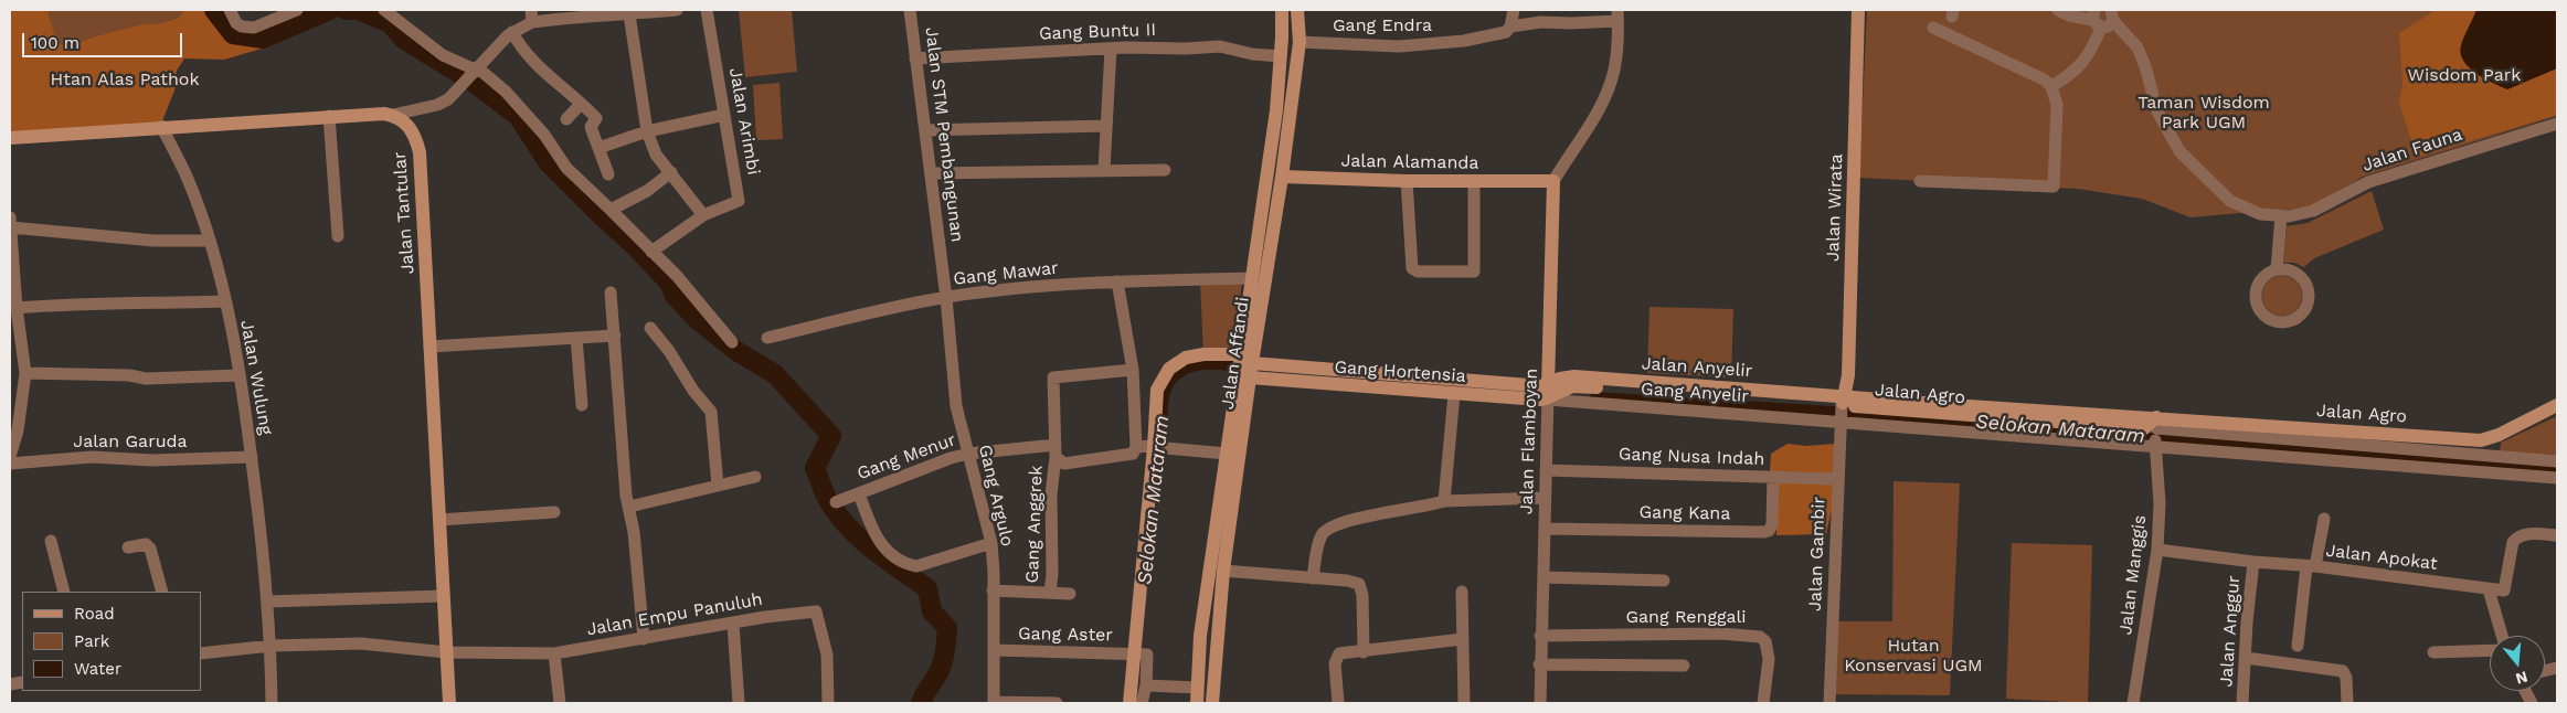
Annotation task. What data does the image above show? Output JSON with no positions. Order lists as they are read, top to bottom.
{
  "streets": {
    "main road": [
      "Jalan Alamanda",
      "Jalan Wirata",
      "Jalan Tantular",
      "Jalan Affandi",
      "Jalan Anyelir",
      "Gang Hortensia",
      "Jalan Agro",
      "Jalan Flamboyan"
    ],
    "street": [
      "Gang Endra",
      "Gang Buntu II",
      "Jalan Arimbi",
      "Jalan STM Pembangunan",
      "Jalan Fauna",
      "Gang Mawar",
      "Jalan Wulung",
      "Gang Anyelir",
      "Jalan Garuda",
      "Gang Menur",
      "Gang Nusa Indah",
      "Gang Argulo",
      "Gang Kana",
      "Gang Anggrek",
      "Jalan Gambir",
      "Jalan Apokat",
      "Jalan Manggis",
      "Jalan Empu Panuluh",
      "Gang Renggali",
      "Jalan Anggur",
      "Gang Aster"
    ]
  },
  "crossings": [
    ["Gang Endra", "Jalan Affandi"],
    ["Gang Buntu II", "Jalan STM Pembangunan"],
    ["Gang Buntu II", "Jalan Affandi"],
    ["Jalan STM Pembangunan", "Gang Mawar"],
    ["Jalan STM Pembangunan", "Gang Argulo"],
    ["Jalan Alamanda", "Jalan Affandi"],
    ["Jalan Alamanda", "Jalan Flamboyan"],
    ["Jalan Wirata", "Jalan Anyelir"],
    ["Jalan Wirata", "Gang Anyelir"],
    ["Jalan Wirata", "Jalan Agro"],
    ["Jalan Wirata", "Jalan Gambir"],
    ["Jalan Tantular", "Jalan Empu Panuluh"],
    ["Gang Mawar", "Jalan Affandi"],
    ["Gang Mawar", "Gang Argulo"],
    ["Jalan Affandi", "Gang Hortensia"],
    ["Jalan Anyelir", "Gang Hortensia"],
    ["Jalan Anyelir", "Gang Anyelir"],
    ["Jalan Anyelir", "Jalan Agro"],
    ["Jalan Anyelir", "Jalan Flamboyan"],
    ["Jalan Anyelir", "Jalan Gambir"],
    ["Gang Hortensia", "Gang Anyelir"],
    ["Gang Hortensia", "Jalan Flamboyan"],
    ["Gang Hortensia", "Gang Anggrek"],
    ["Gang Hortensia", "Gang Aster"],
    ["Jalan Wulung", "Jalan Garuda"],
    ["Jalan Wulung", "Jalan Empu Panuluh"],
    ["Gang Anyelir", "Jalan Agro"],
    ["Gang Anyelir", "Jalan Flamboyan"],
    ["Gang Anyelir", "Jalan Gambir"],
    ["Gang Anyelir", "Jalan Manggis"],
    ["Jalan Agro", "Jalan Gambir"],
    ["Jalan Agro", "Jalan Manggis"],
    ["Jalan Flamboyan", "Gang Nusa Indah"],
    ["Jalan Flamboyan", "Gang Kana"],
    ["Jalan Flamboyan", "Gang Renggali"],
    ["Gang Menur", "Gang Argulo"],
    ["Gang Menur", "Gang Anggrek"],
    ["Gang Nusa Indah", "Gang Kana"],
    ["Gang Nusa Indah", "Jalan Gambir"],
    ["Gang Argulo", "Gang Aster"],
    ["Jalan Apokat", "Jalan Manggis"],
    ["Jalan Apokat", "Jalan Anggur"]
  ],
  "water": ["Selokan Mataram"],
  "parks": [
    "Wisdom Park",
    "Htan Alas Pathok",
    "Taman Wisdom Park UGM",
    "Hutan Konservasi UGM"
  ],
  "legend": ["Road", "Park", "Water"],
  "scale_bar": "100 m",
  "north": "bottom"
}
